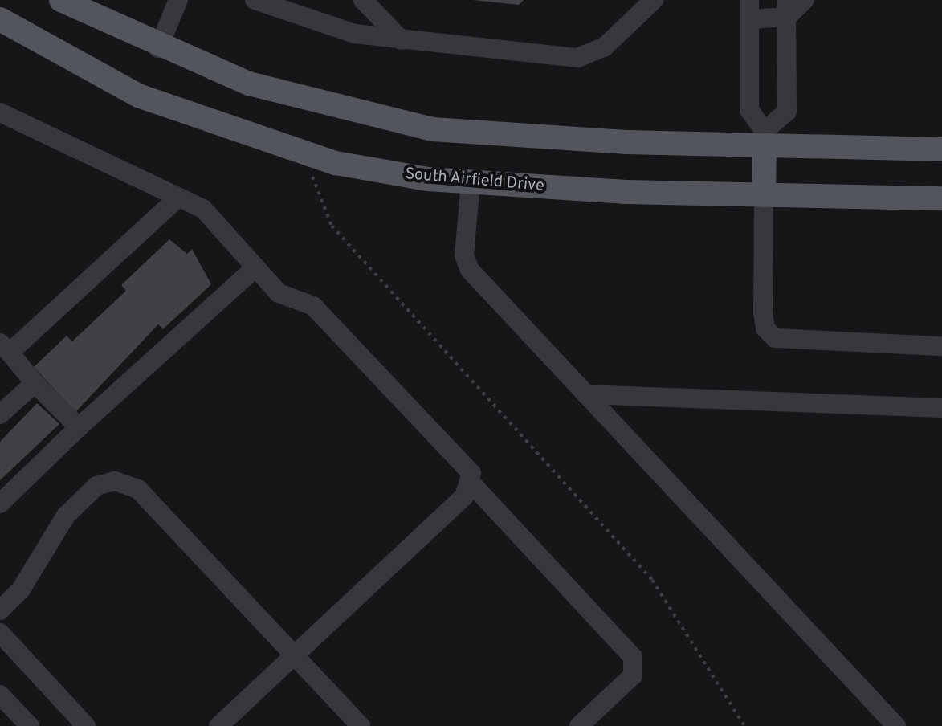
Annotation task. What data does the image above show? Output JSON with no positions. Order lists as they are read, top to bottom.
{
  "streets": {
    "main road": ["South Airfield Drive"]
  }
}
